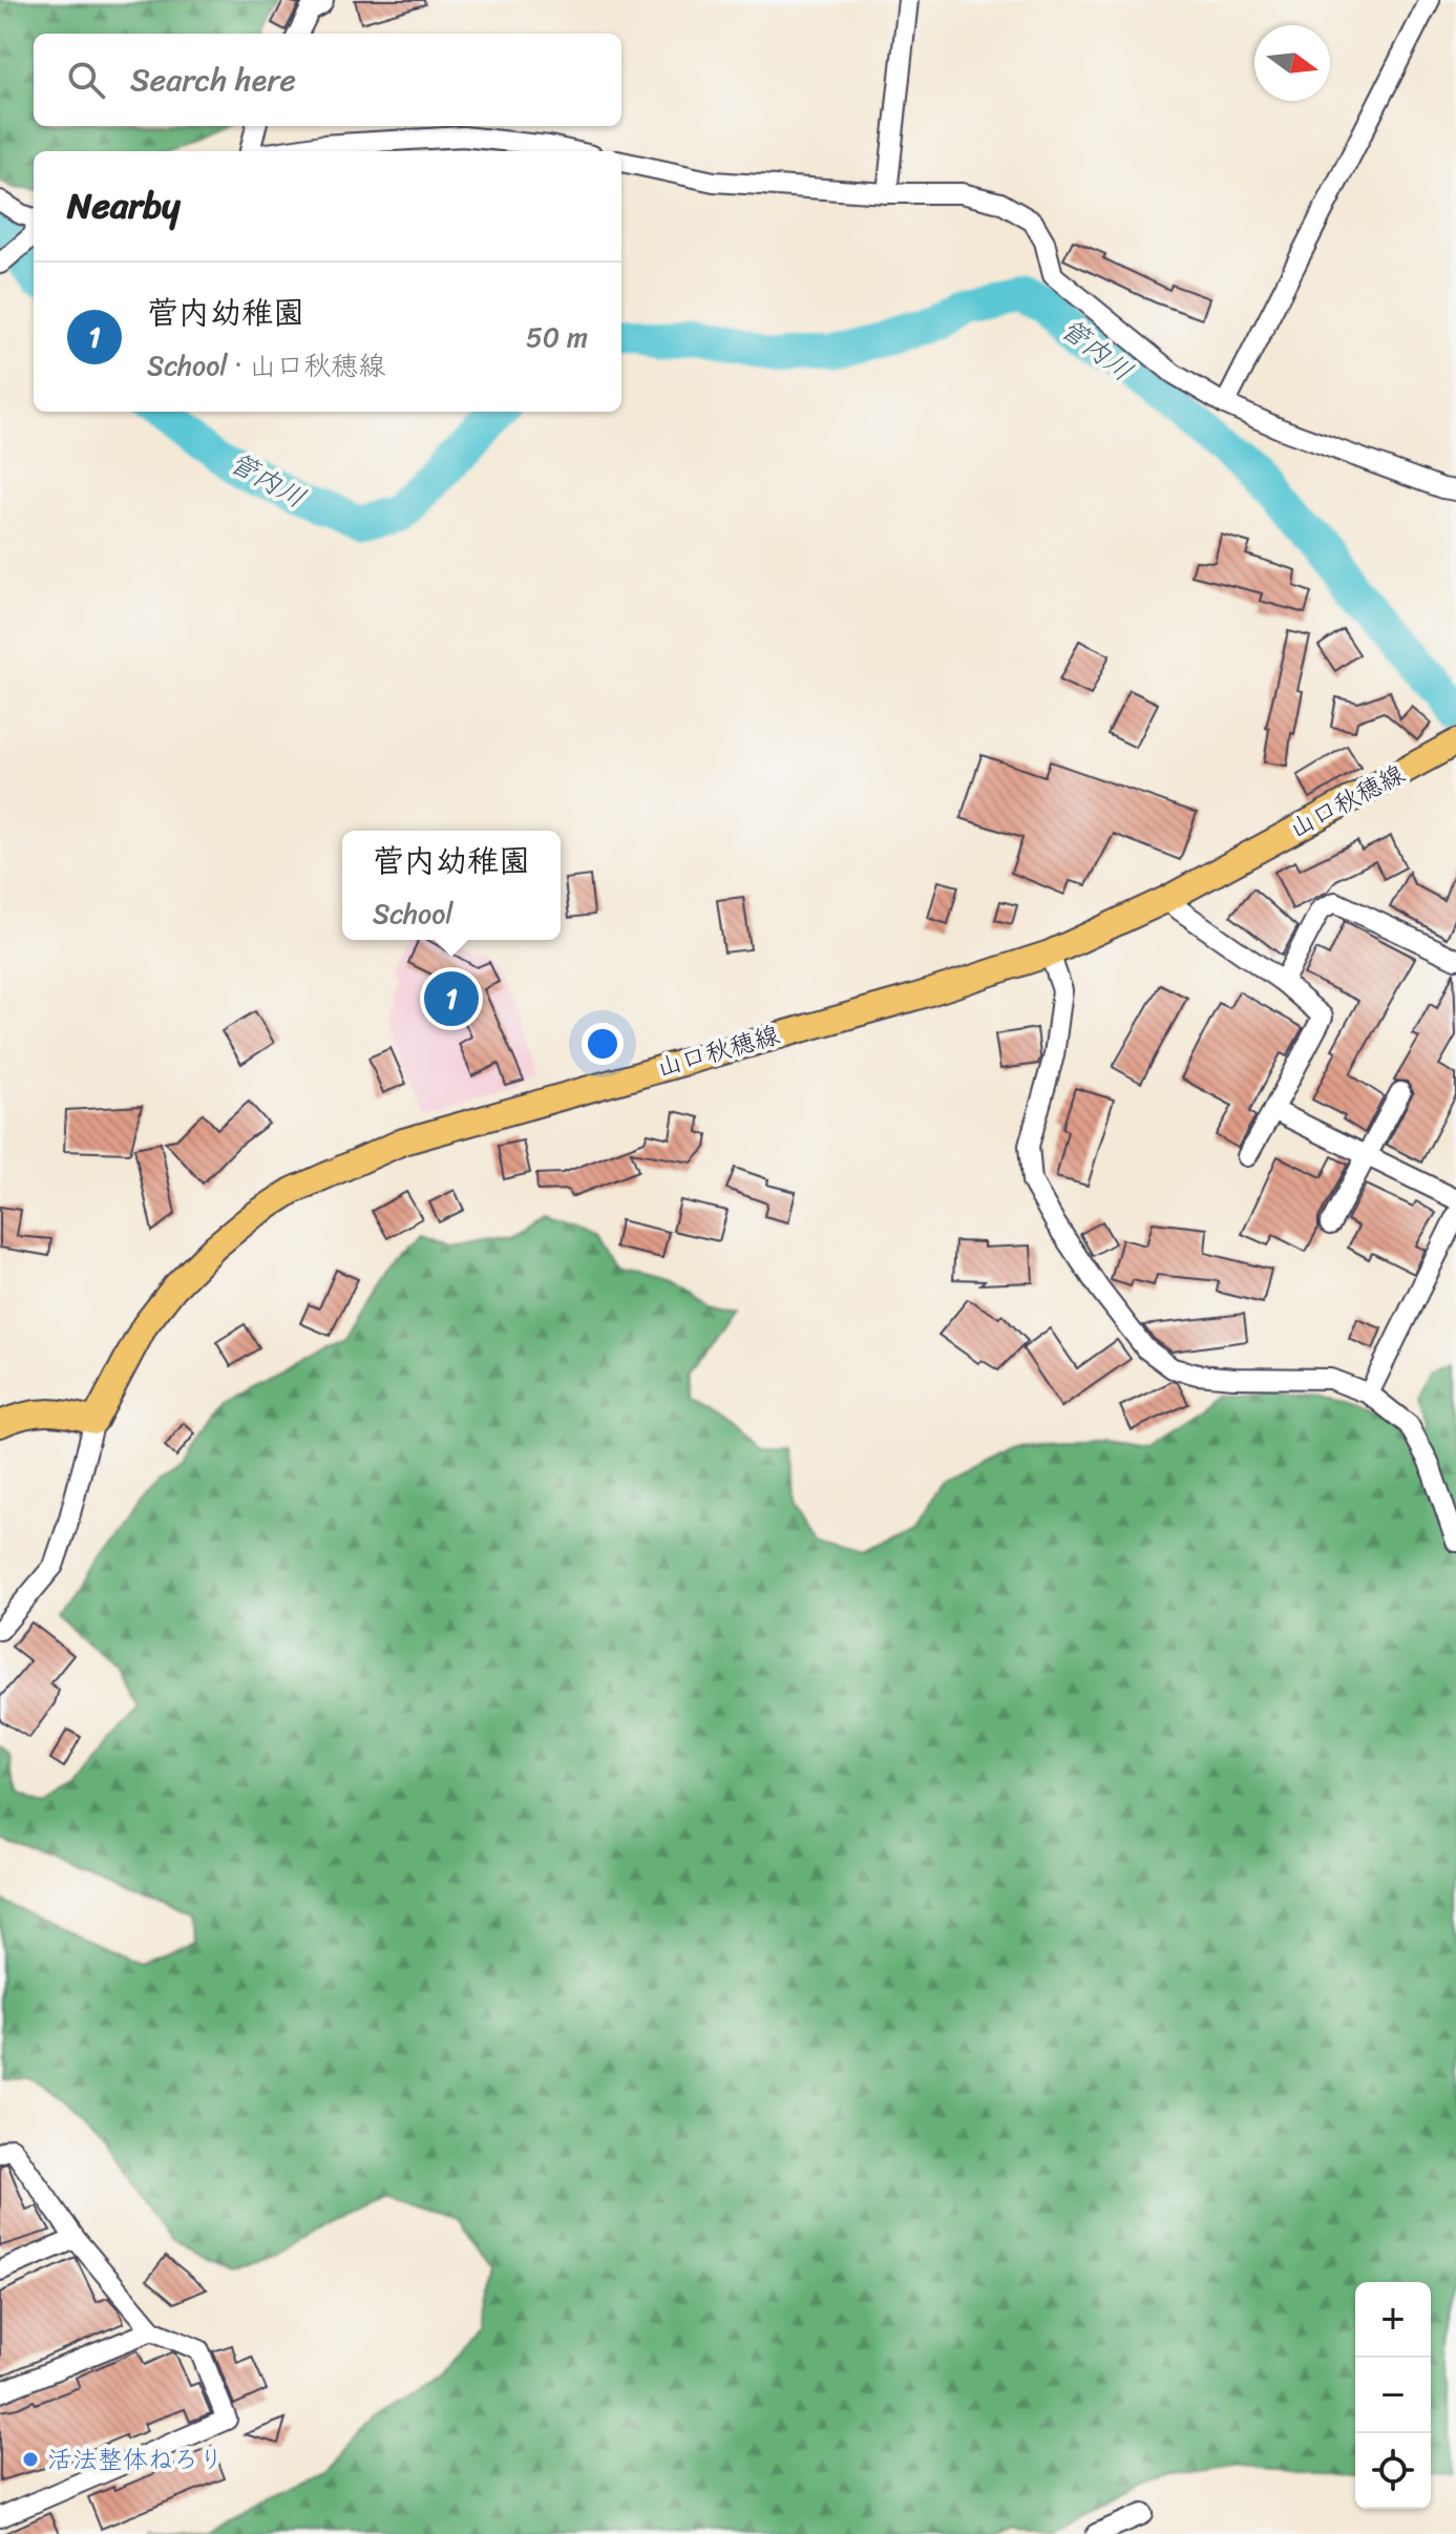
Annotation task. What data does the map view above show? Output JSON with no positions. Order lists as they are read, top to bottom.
{
  "streets": {
    "main road": ["山口秋穂線"]
  },
  "water": ["管内川"],
  "places": ["活法整体ねろり"],
  "north": "right",
  "page": {
    "search": "Search here",
    "heading": "Nearby",
    "list": [
      {
        "mark": "1",
        "name": "菅内幼稚園",
        "note": "School · 山口秋穂線",
        "value": "50 m"
      }
    ],
    "popup": ["菅内幼稚園", "School"],
    "pins": "1",
    "map_buttons": ["+", "−"]
  }
}
